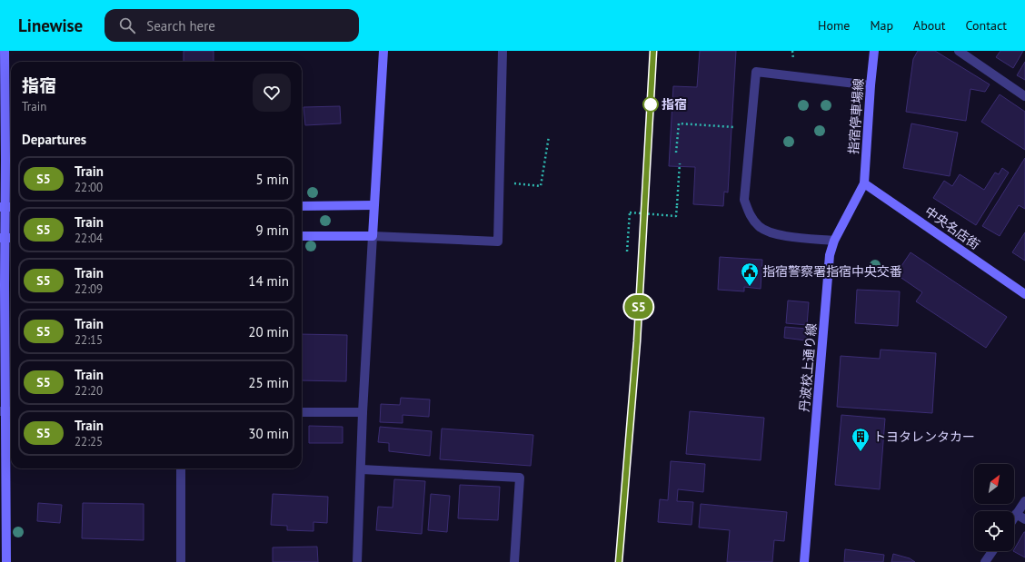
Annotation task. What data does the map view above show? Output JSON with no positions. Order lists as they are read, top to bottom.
{
  "streets": {
    "street": ["指宿停車場線", "中央名店街", "丹波校上通り線"]
  },
  "crossings": [
    ["指宿停車場線", "中央名店街"],
    ["指宿停車場線", "丹波校上通り線"],
    ["中央名店街", "丹波校上通り線"]
  ],
  "places": {
    "other": ["指宿"],
    "public building": ["指宿警察署指宿中央交番"],
    "building": ["トヨタレンタカー"]
  },
  "north": "top right",
  "page": {
    "header": "Linewise",
    "search": "Search here",
    "nav": [
      "Home",
      "Map",
      "About",
      "Contact"
    ],
    "on_map": "S5",
    "heading": [
      ["指宿", "Train"],
      "Departures"
    ],
    "list": [
      {
        "mark": "S5",
        "name": "Train",
        "note": "22:00",
        "value": "5 min"
      },
      {
        "mark": "S5",
        "name": "Train",
        "note": "22:04",
        "value": "9 min"
      },
      {
        "mark": "S5",
        "name": "Train",
        "note": "22:09",
        "value": "14 min"
      },
      {
        "mark": "S5",
        "name": "Train",
        "note": "22:15",
        "value": "20 min"
      },
      {
        "mark": "S5",
        "name": "Train",
        "note": "22:20",
        "value": "25 min"
      },
      {
        "mark": "S5",
        "name": "Train",
        "note": "22:25",
        "value": "30 min"
      }
    ]
  }
}
